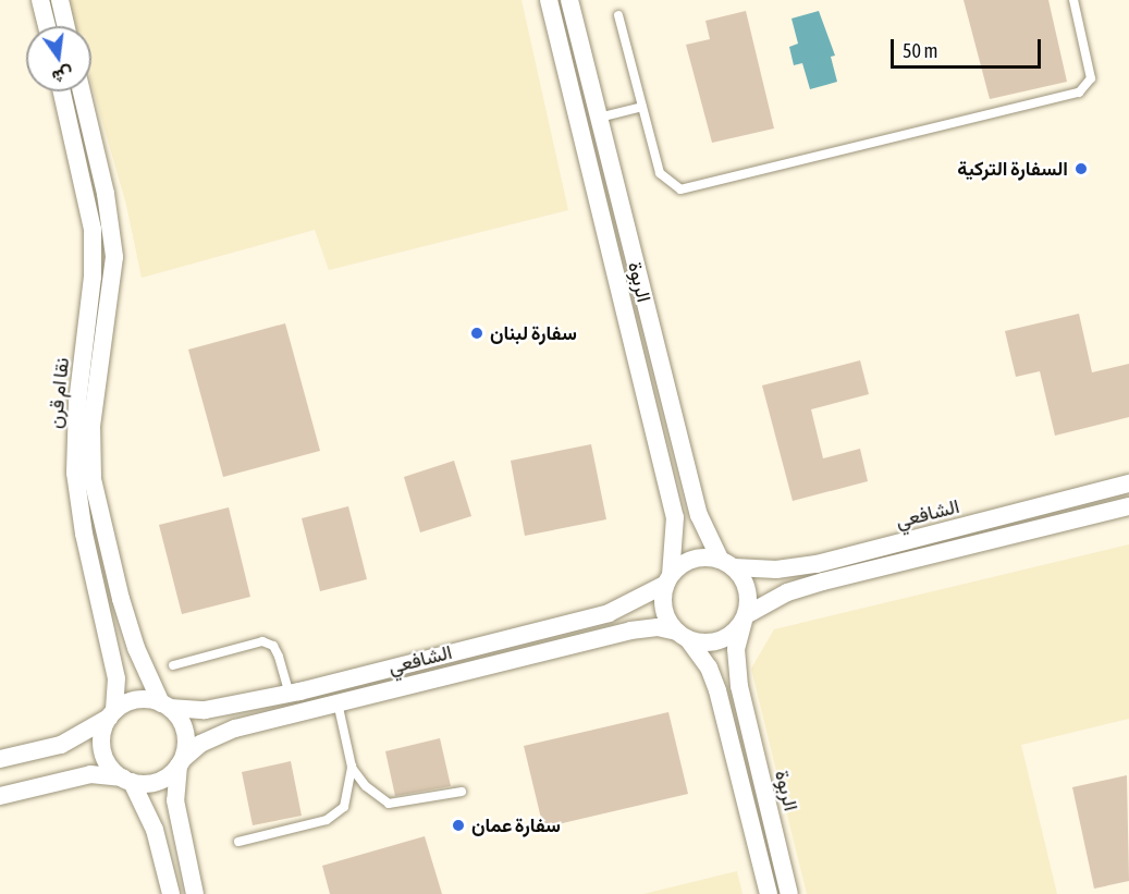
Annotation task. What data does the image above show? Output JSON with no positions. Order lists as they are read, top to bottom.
{
  "streets": {
    "street": ["الربوة", "نقا ام قرن", "الشافعي"]
  },
  "crossings": [
    ["الربوة", "الشافعي"],
    ["نقا ام قرن", "الشافعي"]
  ],
  "places": ["السفارة التركية", "سفارة لبنان", "سفارة عمان"],
  "scale_bar": "50 m",
  "north": "bottom"
}
